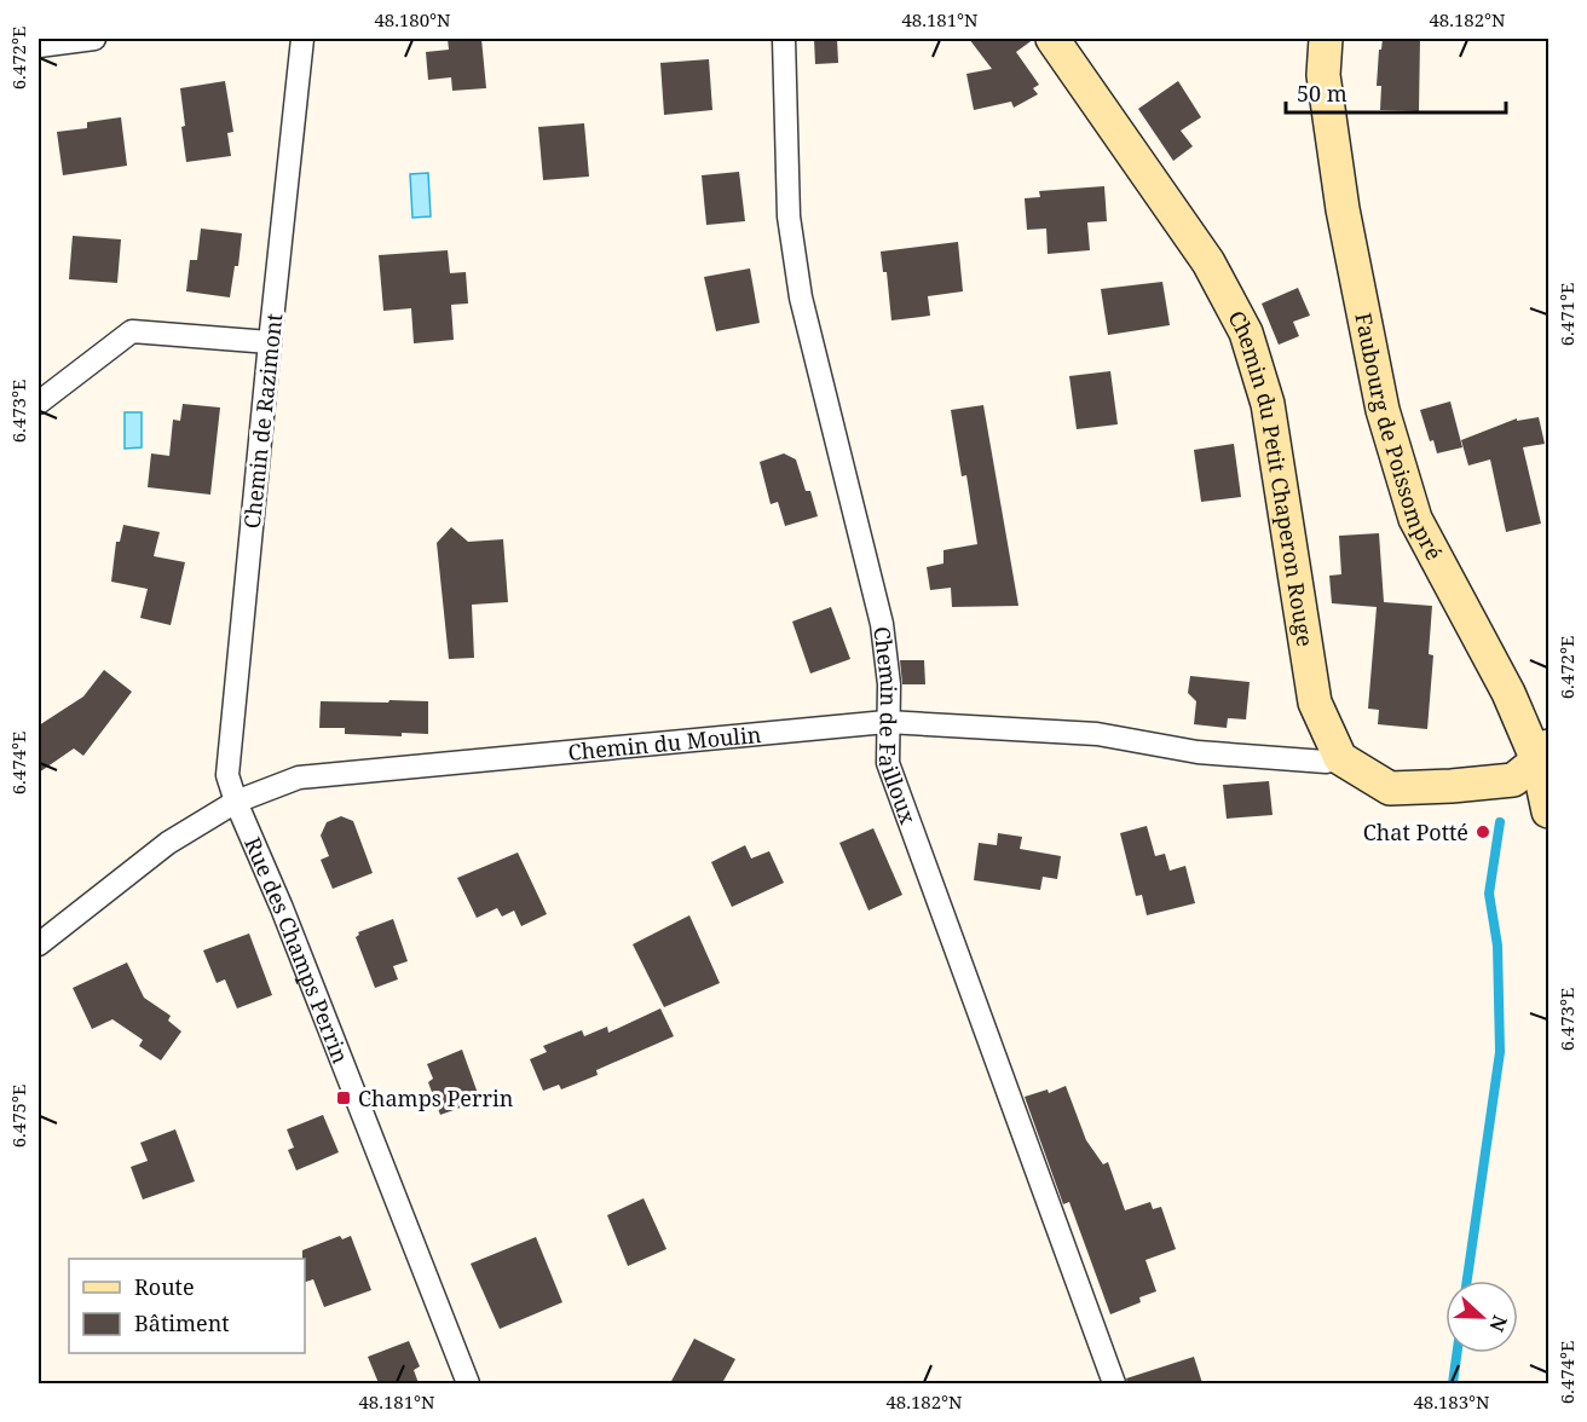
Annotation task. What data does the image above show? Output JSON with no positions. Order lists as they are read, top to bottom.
{
  "streets": {
    "street": [
      "Chemin de Razimont",
      "Faubourg de Poissompré",
      "Chemin du Petit Chaperon Rouge",
      "Chemin de Failloux",
      "Chemin du Moulin",
      "Rue des Champs Perrin"
    ]
  },
  "crossings": [
    ["Chemin de Razimont", "Chemin du Moulin"],
    ["Chemin de Razimont", "Rue des Champs Perrin"],
    ["Chemin du Petit Chaperon Rouge", "Chemin du Moulin"],
    ["Chemin de Failloux", "Chemin du Moulin"],
    ["Chemin du Moulin", "Rue des Champs Perrin"]
  ],
  "places": {
    "other": ["Chat Potté"],
    "transit": ["Champs Perrin"]
  },
  "legend": ["Route", "Bâtiment"],
  "scale_bar": "50 m",
  "north": "right",
  "coordinates": [
    "48.180°N",
    "48.181°N",
    "48.182°N",
    "6.472°E",
    "6.471°E",
    "6.473°E",
    "6.474°E",
    "6.475°E",
    "48.183°N"
  ]
}
